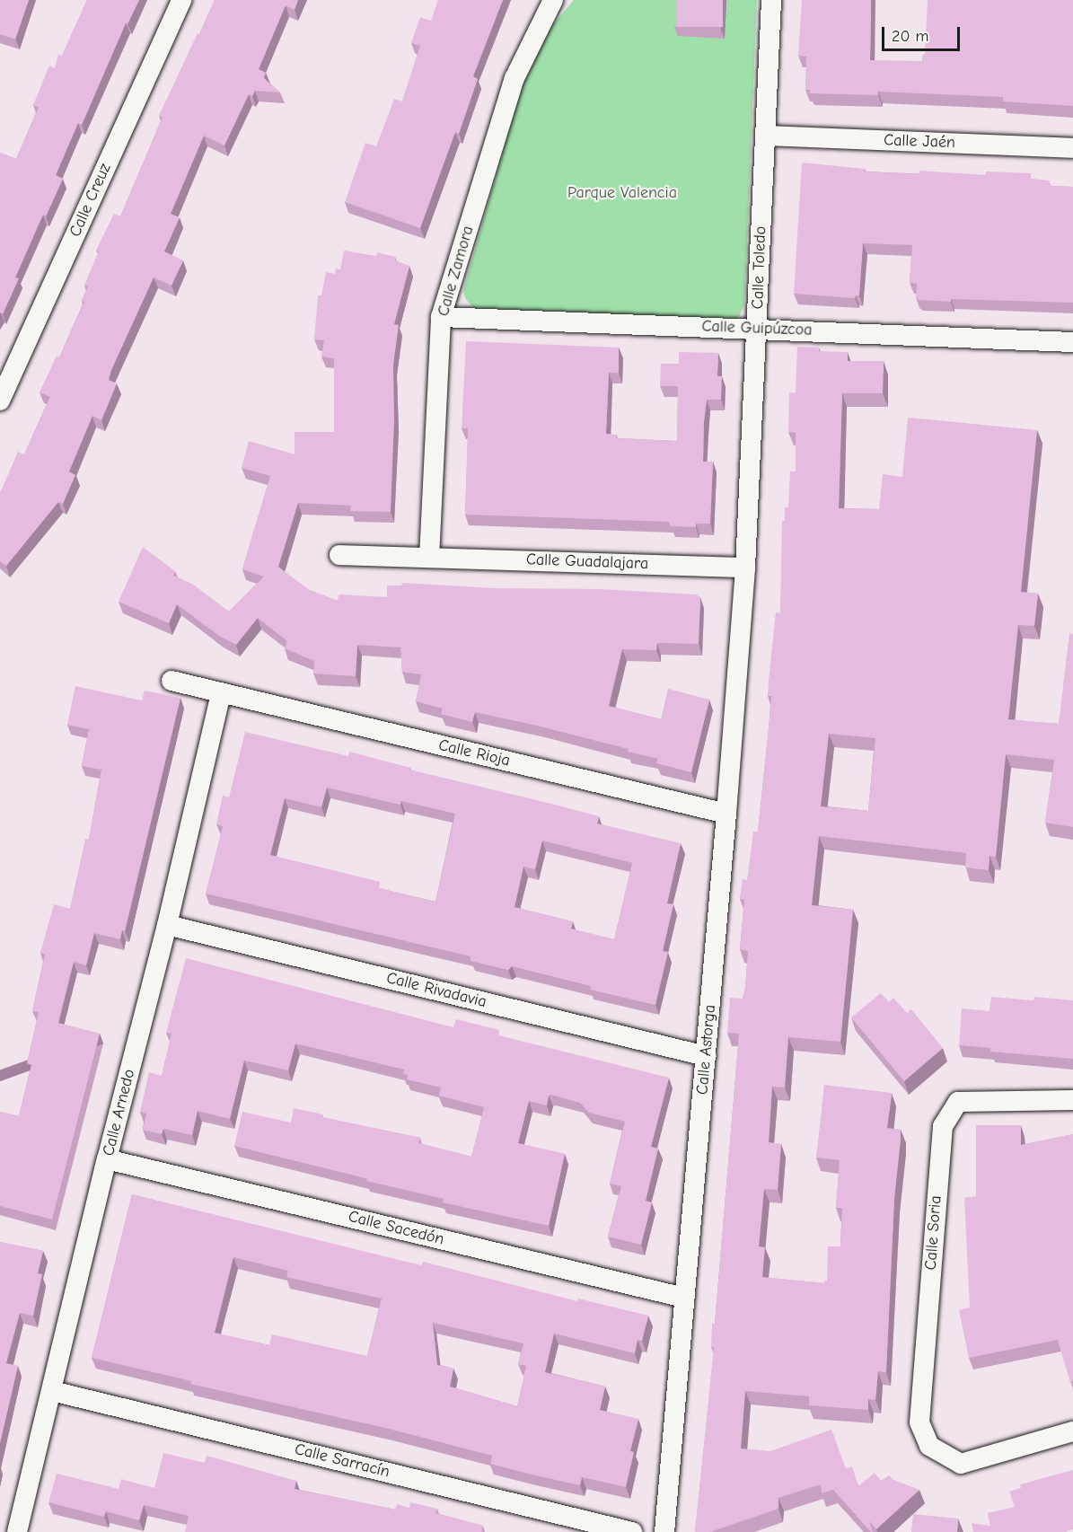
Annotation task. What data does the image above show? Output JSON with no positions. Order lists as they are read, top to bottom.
{
  "streets": {
    "street": [
      "Calle Jaén",
      "Calle Creuz",
      "Calle Toledo",
      "Calle Zamora",
      "Calle Guipúzcoa",
      "Calle Guadalajara",
      "Calle Rioja",
      "Calle Rivadavia",
      "Calle Astorga",
      "Calle Arnedo",
      "Calle Sacedón",
      "Calle Soria",
      "Calle Sarracín"
    ]
  },
  "crossings": [
    ["Calle Jaén", "Calle Toledo"],
    ["Calle Toledo", "Calle Guipúzcoa"],
    ["Calle Toledo", "Calle Guadalajara"],
    ["Calle Toledo", "Calle Astorga"],
    ["Calle Zamora", "Calle Guipúzcoa"],
    ["Calle Zamora", "Calle Guadalajara"],
    ["Calle Guadalajara", "Calle Astorga"],
    ["Calle Rioja", "Calle Astorga"],
    ["Calle Rioja", "Calle Arnedo"],
    ["Calle Rivadavia", "Calle Astorga"],
    ["Calle Rivadavia", "Calle Arnedo"],
    ["Calle Astorga", "Calle Sacedón"],
    ["Calle Arnedo", "Calle Sacedón"],
    ["Calle Arnedo", "Calle Sarracín"]
  ],
  "parks": ["Parque Valencia"],
  "scale_bar": "20 m"
}
